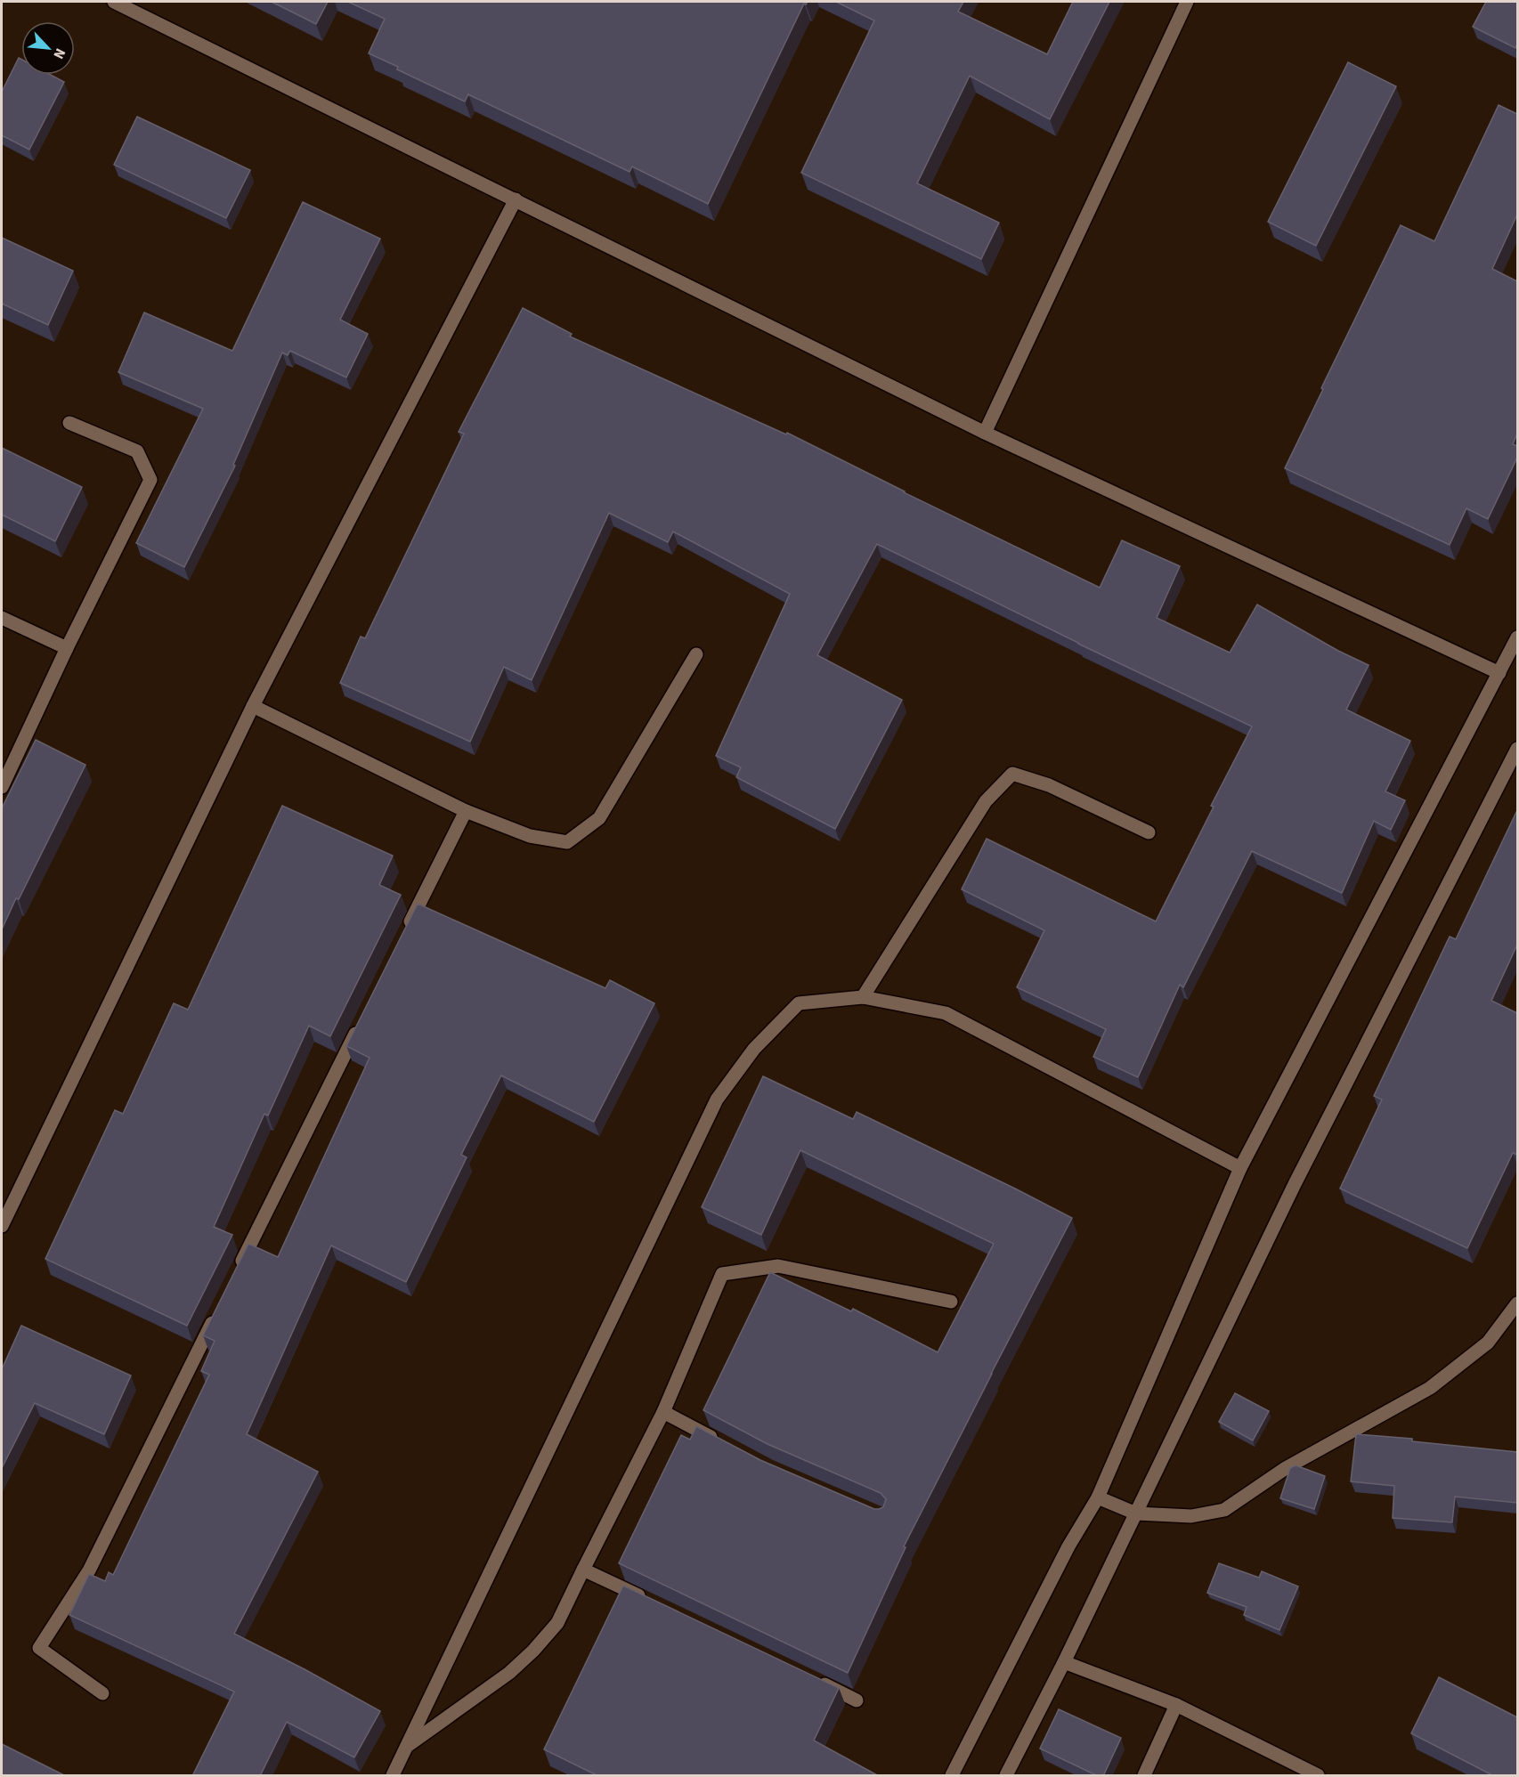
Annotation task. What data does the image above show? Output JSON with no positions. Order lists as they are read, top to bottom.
{
  "north": "bottom right"
}
